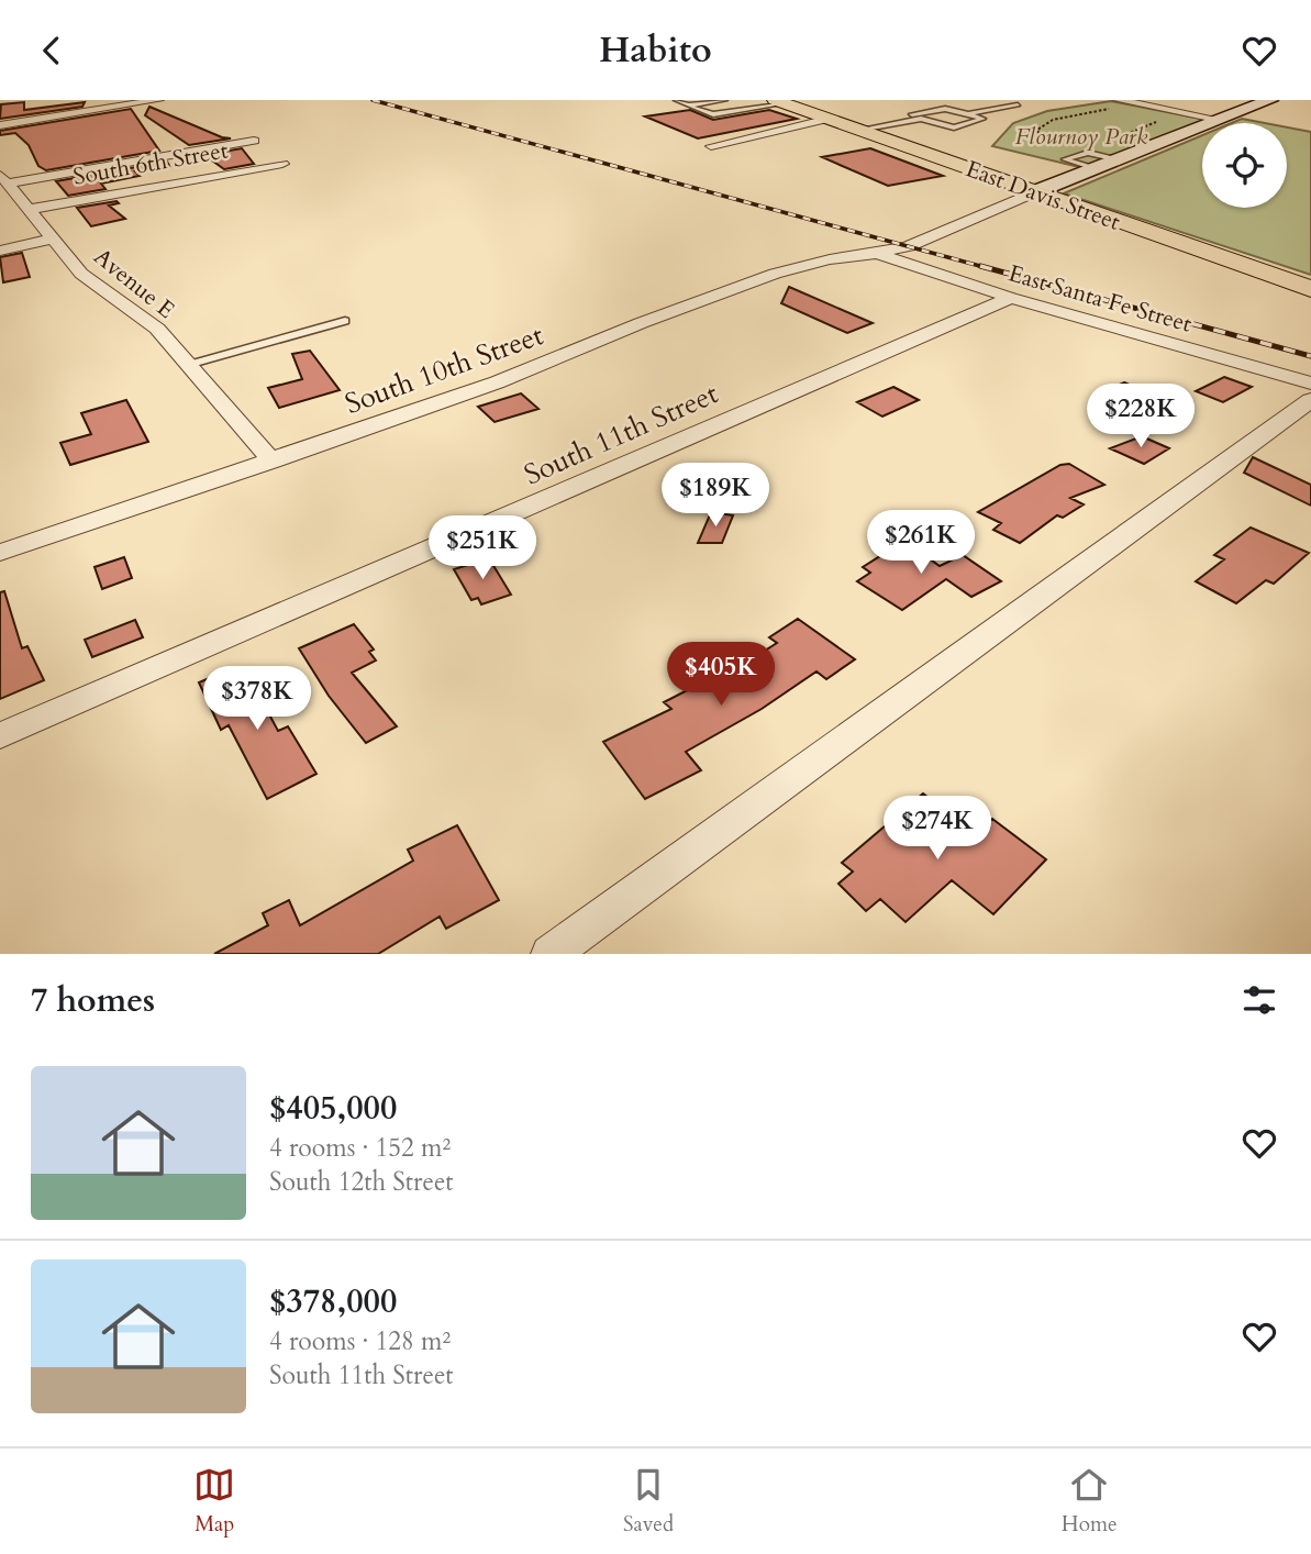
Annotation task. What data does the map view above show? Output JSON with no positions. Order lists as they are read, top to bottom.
{
  "streets": {
    "main road": ["East Davis Street"],
    "street": [
      "South 6th Street",
      "Avenue E",
      "East Santa Fe Street",
      "South 10th Street",
      "South 11th Street"
    ]
  },
  "crossings": [
    ["South 6th Street", "Avenue E"],
    ["East Davis Street", "South 10th Street"],
    ["Avenue E", "South 10th Street"],
    ["East Santa Fe Street", "South 10th Street"],
    ["East Santa Fe Street", "South 11th Street"]
  ],
  "parks": ["Flournoy Park"],
  "page": {
    "header": "Habito",
    "price": [
      "$228K",
      "$189K",
      "$261K",
      "$251K",
      "$405K",
      "$378K",
      "$274K"
    ],
    "heading": "7 homes",
    "list": [
      {
        "name": "$405,000",
        "note": "4 rooms · 152 m² · South 12th Street"
      },
      {
        "name": "$378,000",
        "note": "4 rooms · 128 m² · South 11th Street"
      }
    ],
    "tabs": ["Map", "Saved", "Home"]
  }
}
